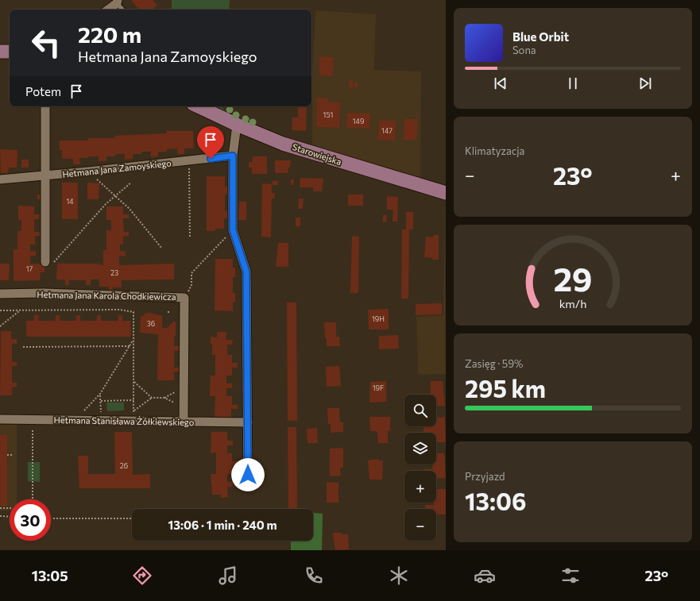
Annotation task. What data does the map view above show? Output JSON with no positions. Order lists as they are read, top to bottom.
{
  "streets": {
    "main road": ["Starowiejska"],
    "street": ["Hetmana Jana Zamoyskiego", "Hetmana Jana Karola Chodkiewicza", "Hetmana Stanisława Żółkiewskiego"]
  },
  "crossings": [
    ["Hetmana Jana Karola Chodkiewicza", "Hetmana Stanisława Żółkiewskiego"]
  ],
  "house_numbers": [
    "151",
    "149",
    "147",
    "14",
    "17",
    "23",
    "19H",
    "36",
    "19F",
    "26"
  ],
  "page": {
    "turn": ["220 m", "Hetmana Jana Zamoyskiego"],
    "song": ["Blue Orbit", "Sona"],
    "then": "Potem",
    "tile": [
      "Klimatyzacja",
      ["Zasięg · 59%", "295 km"],
      ["Przyjazd", "13:06"]
    ],
    "heat": ["−", "23°", "+"],
    "map_buttons": ["+", "−"],
    "limit": "30",
    "trip": "13:06 · 1 min · 240 m",
    "tabs": ["13:05", "23°"],
    "gauge": ["29", "km/h"]
  }
}
